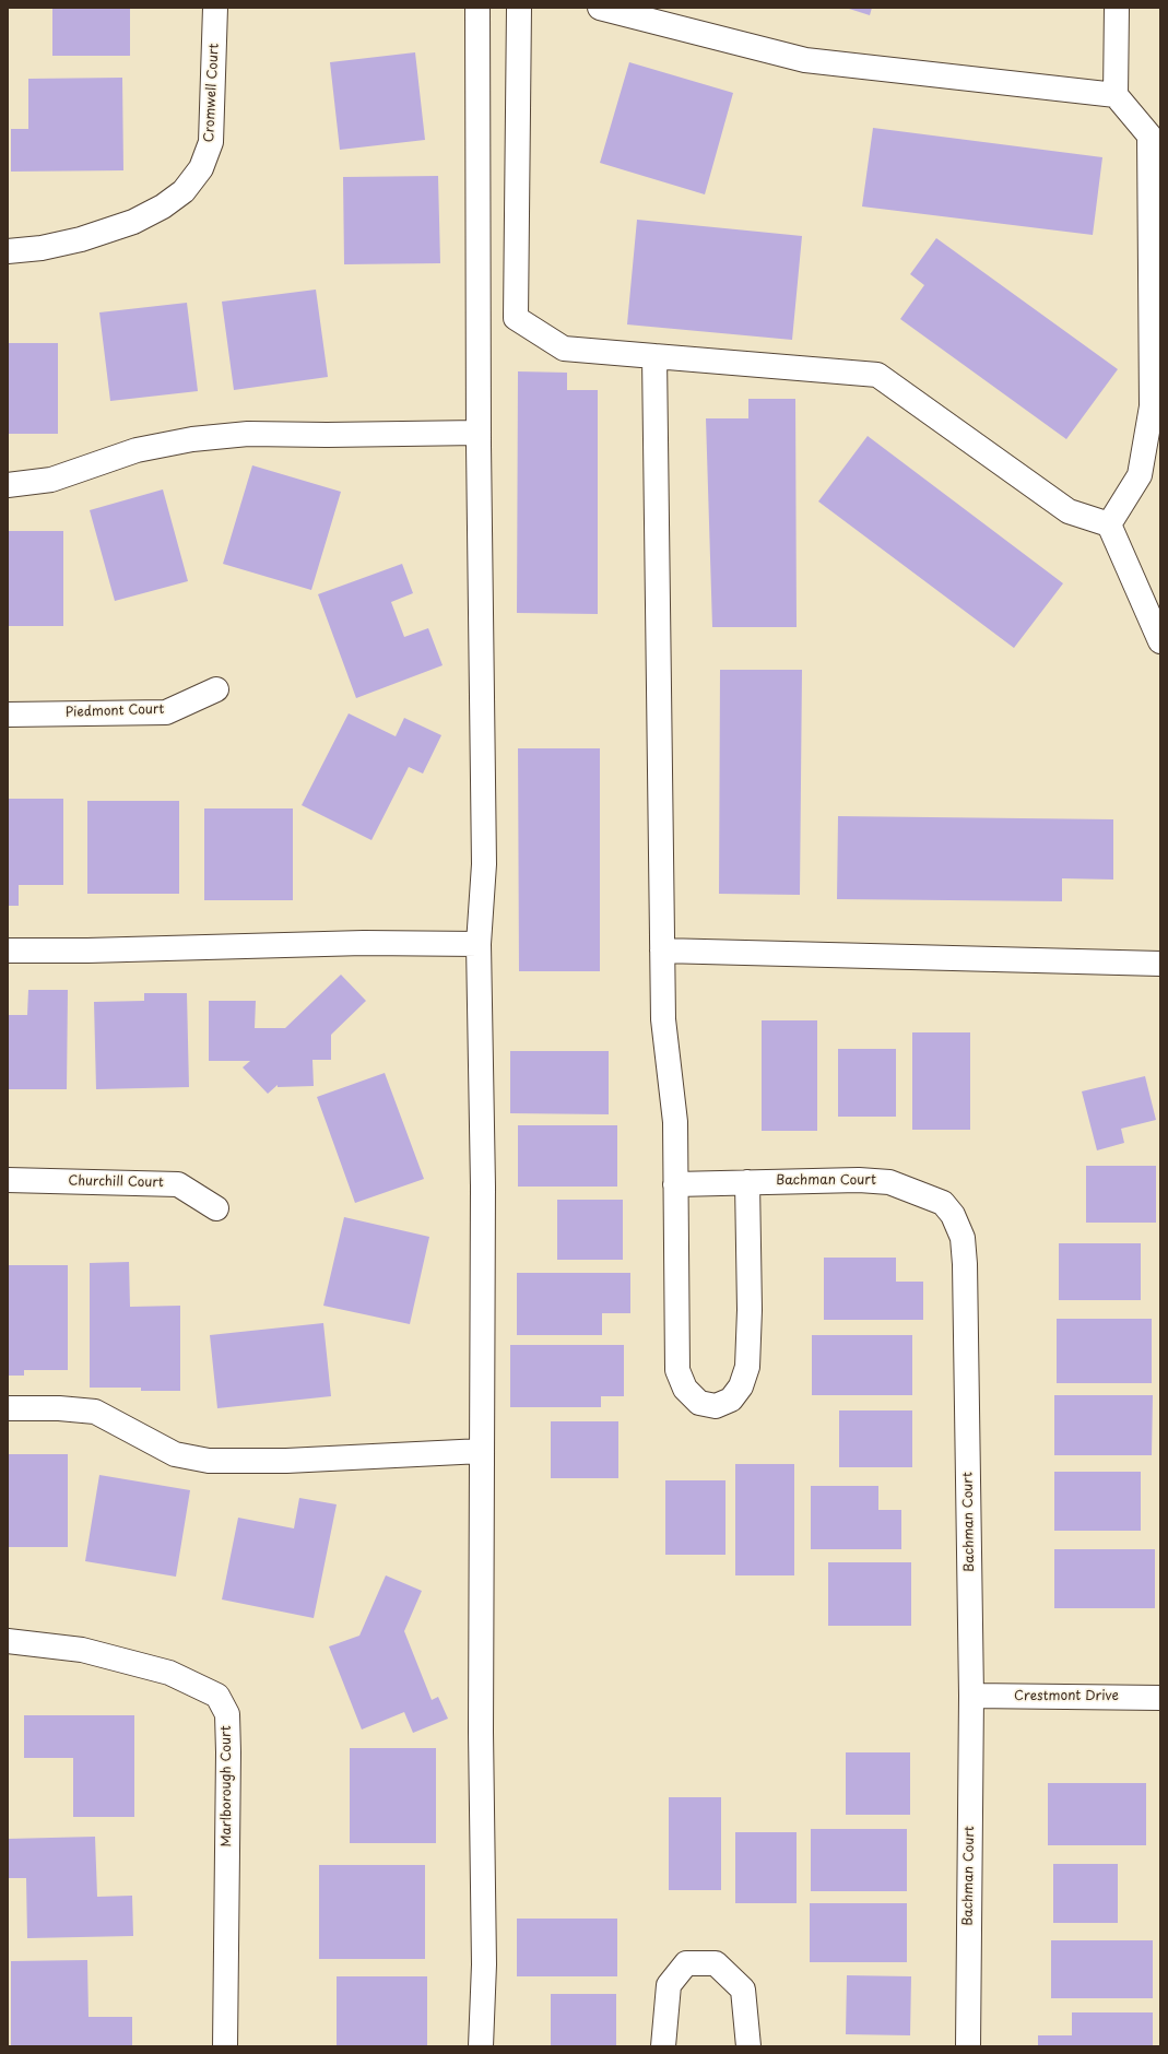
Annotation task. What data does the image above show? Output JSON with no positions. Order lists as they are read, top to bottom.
{
  "streets": {
    "street": [
      "Cromwell Court",
      "Piedmont Court",
      "Bachman Court",
      "Churchill Court",
      "Crestmont Drive",
      "Marlborough Court"
    ]
  },
  "crossings": [
    ["Bachman Court", "Crestmont Drive"]
  ]
}
